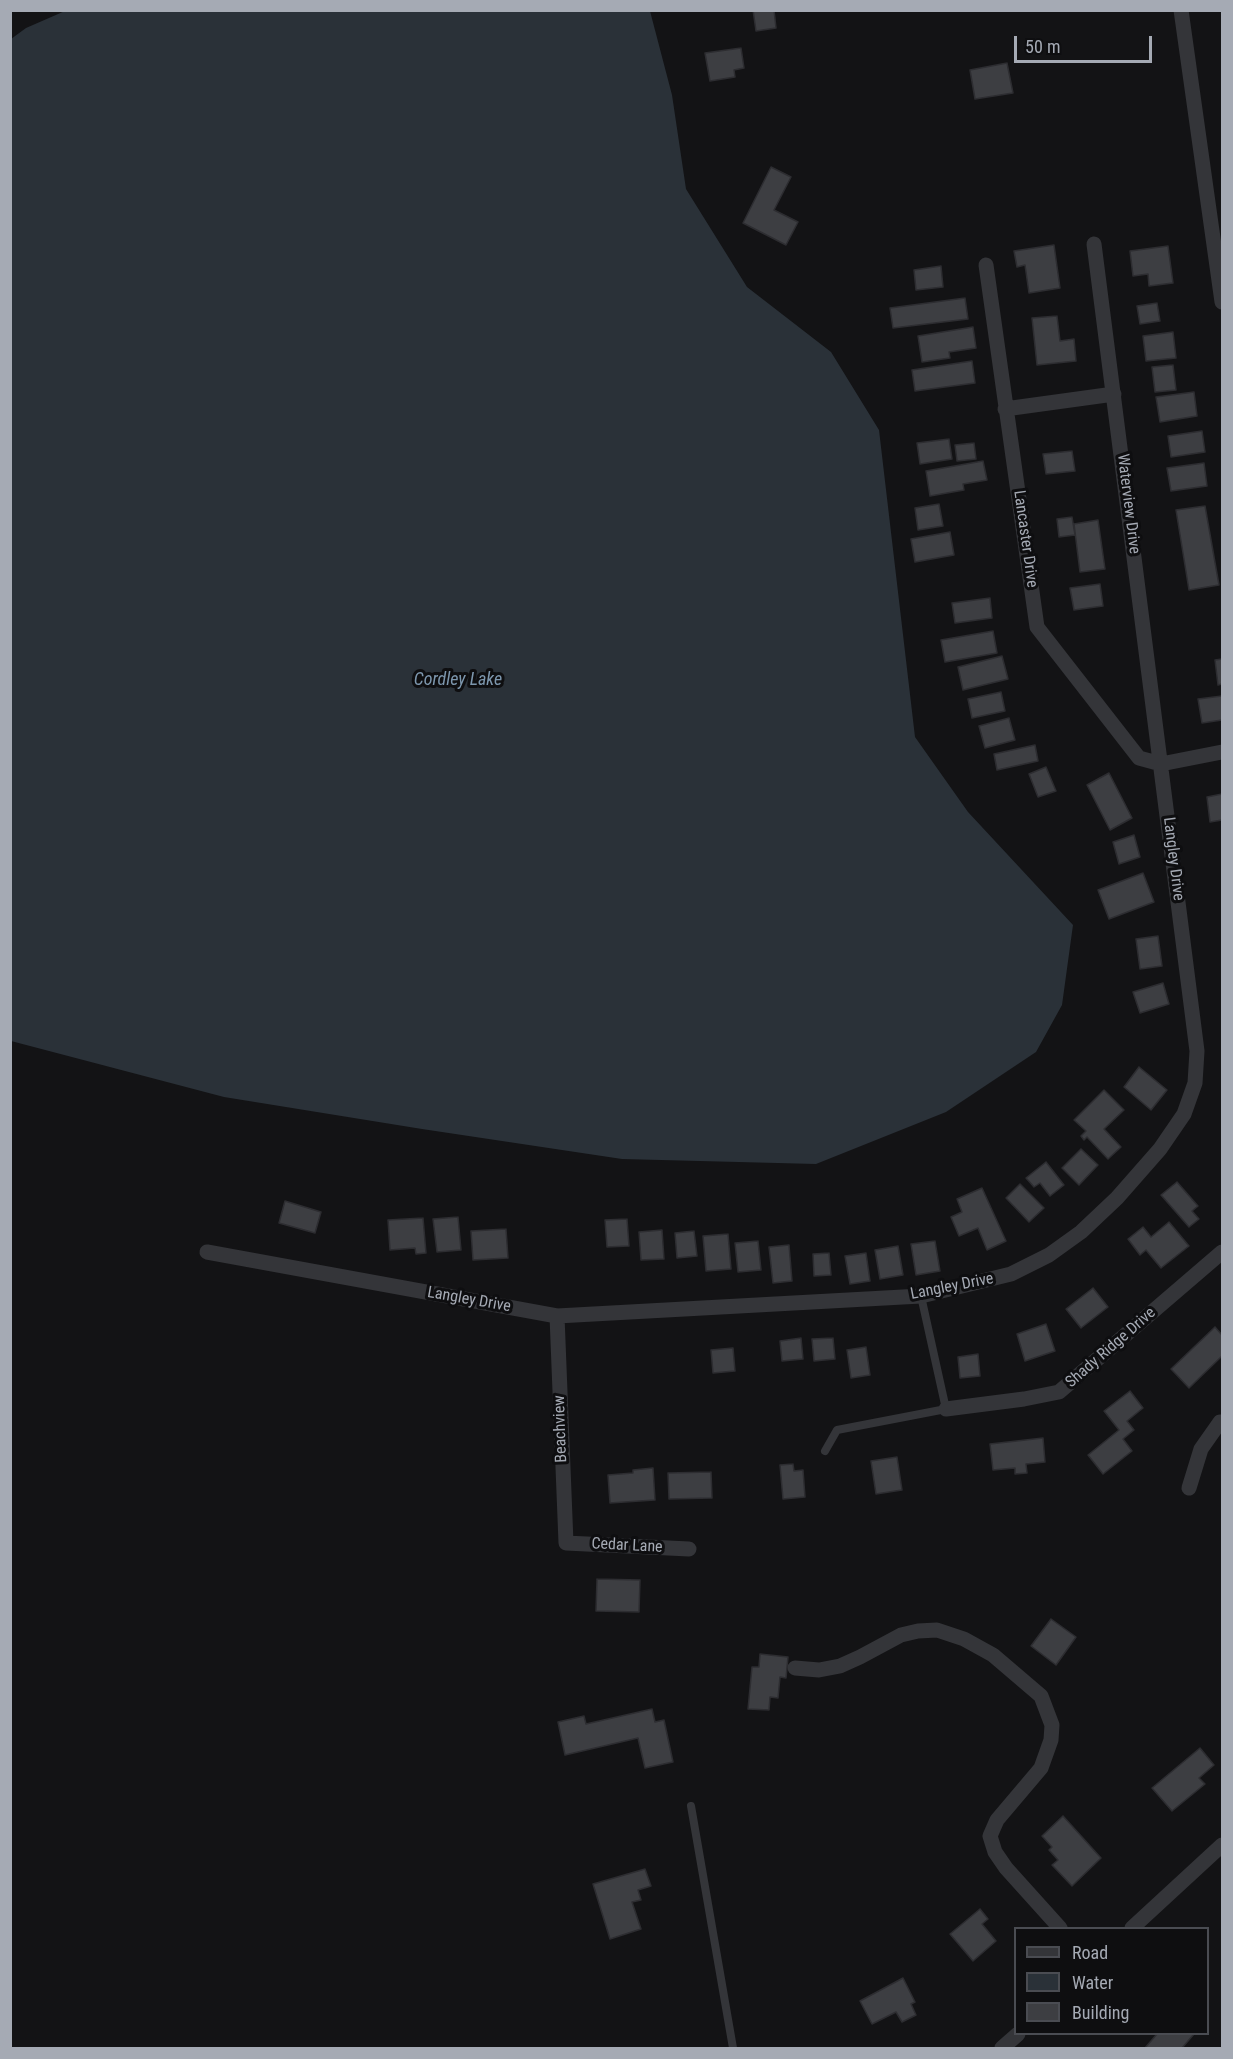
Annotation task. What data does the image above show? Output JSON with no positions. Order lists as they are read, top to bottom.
{
  "streets": {
    "street": [
      "Waterview Drive",
      "Lancaster Drive",
      "Langley Drive",
      "Shady Ridge Drive",
      "Beachview",
      "Cedar Lane"
    ]
  },
  "crossings": [
    ["Waterview Drive", "Lancaster Drive"],
    ["Waterview Drive", "Langley Drive"],
    ["Lancaster Drive", "Langley Drive"],
    ["Langley Drive", "Beachview"],
    ["Beachview", "Cedar Lane"]
  ],
  "water": ["Cordley Lake"],
  "legend": ["Road", "Water", "Building"],
  "scale_bar": "50 m"
}
